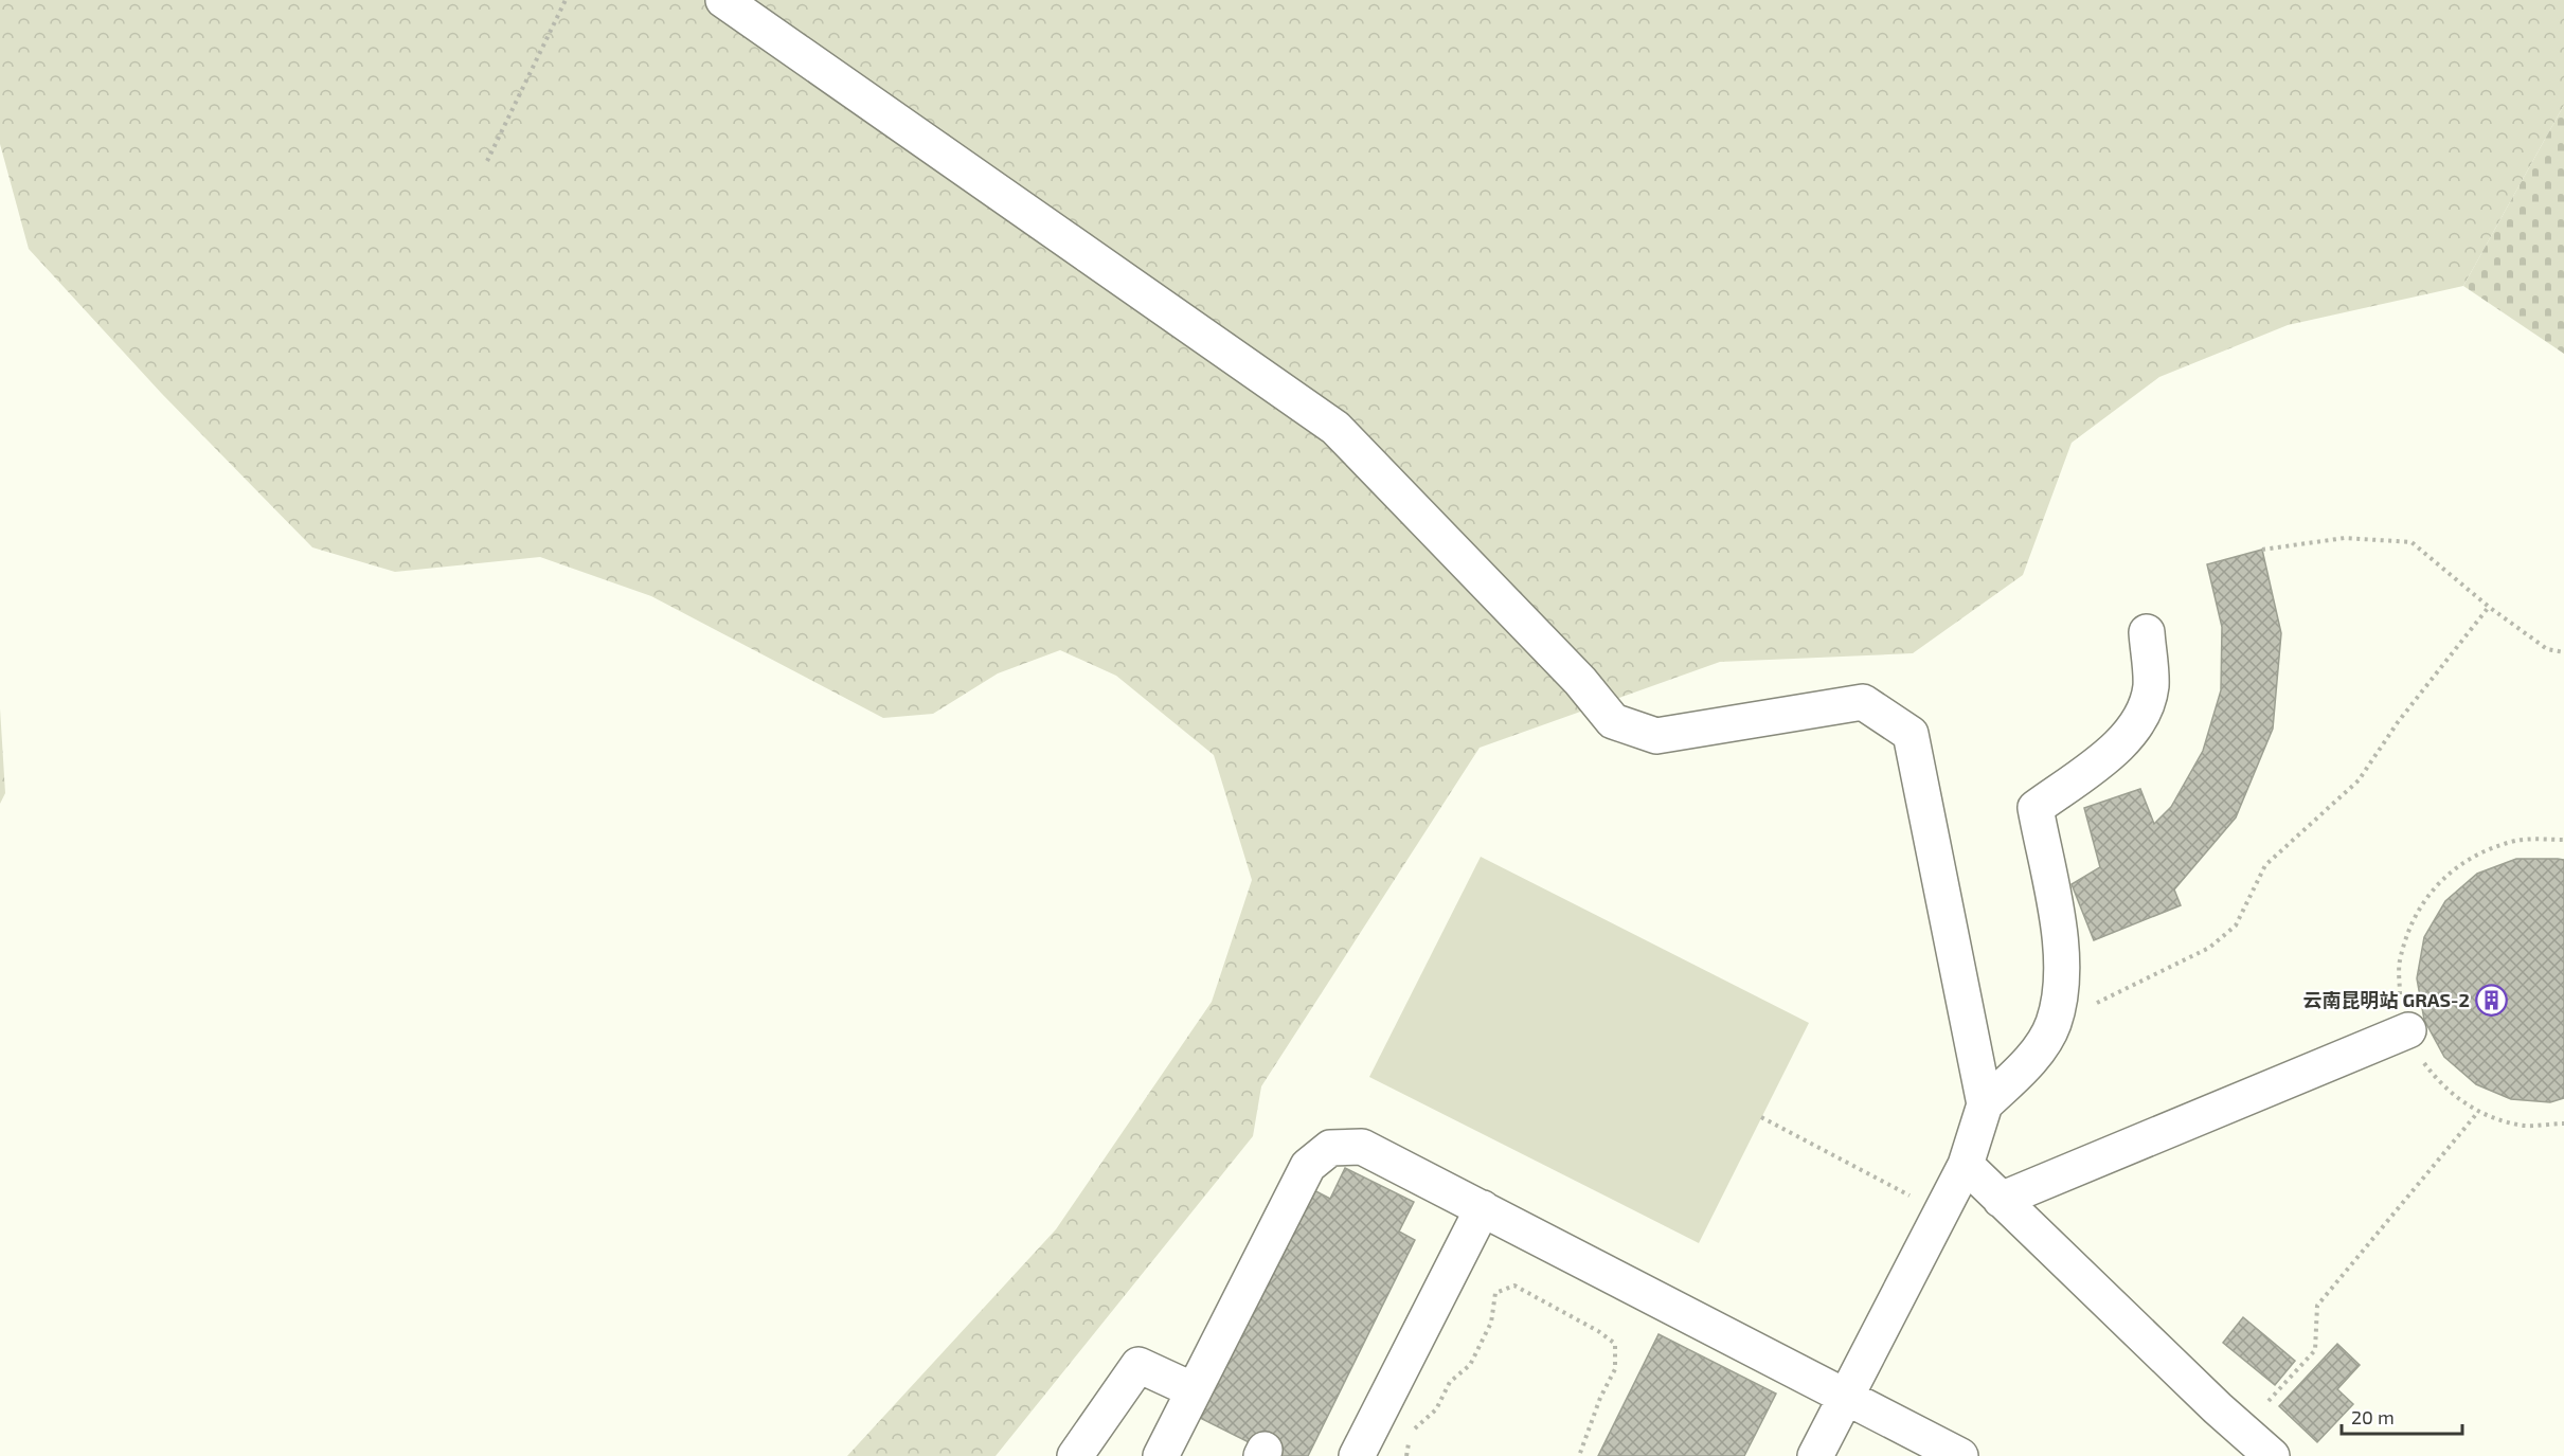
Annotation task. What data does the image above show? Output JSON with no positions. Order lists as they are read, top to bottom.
{
  "places": {
    "building": ["云南昆明站 GRAS-2"]
  },
  "scale_bar": "20 m"
}
